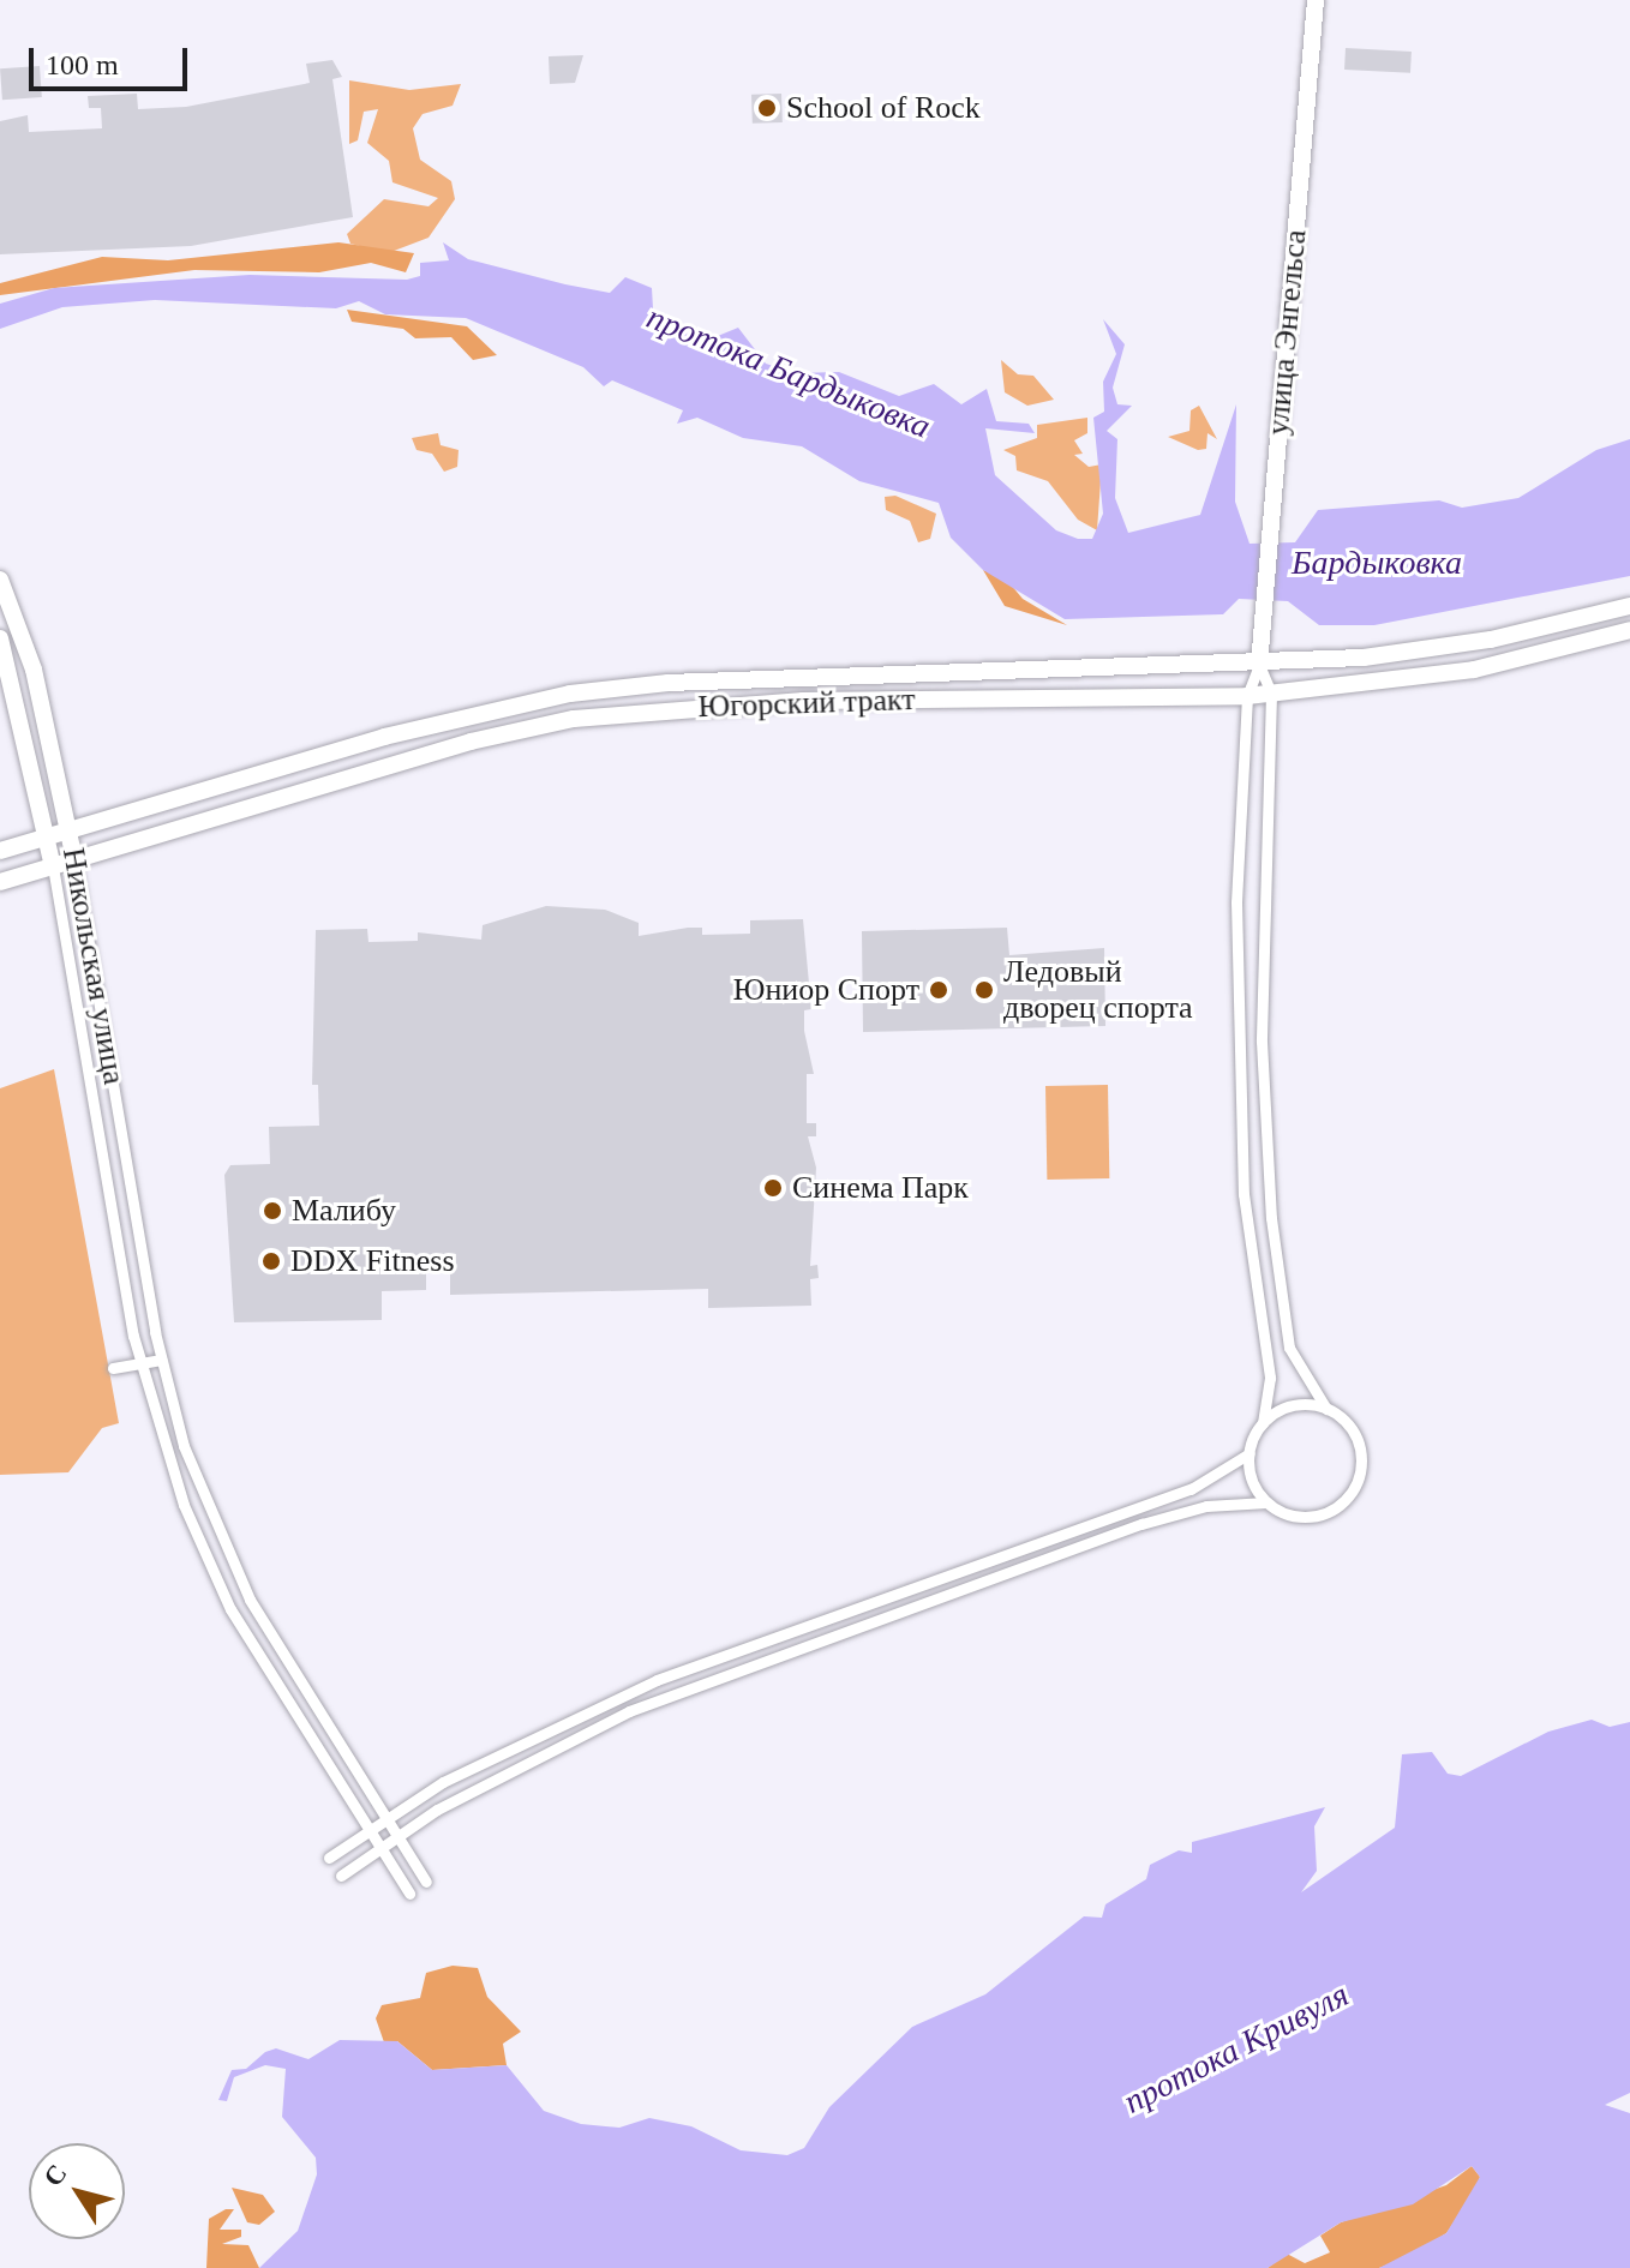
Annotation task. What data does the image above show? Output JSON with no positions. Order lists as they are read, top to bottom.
{
  "streets": {
    "main road": ["улица Энгельса", "Югорский тракт", "Никольская улица"]
  },
  "crossings": [
    ["улица Энгельса", "Югорский тракт"],
    ["Югорский тракт", "Никольская улица"]
  ],
  "water": ["протока Бардыковка", "Бардыковка", "протока Кривуля"],
  "places": [
    "School of Rock",
    "Юниор Спорт",
    "Ледовый дворец спорта",
    "Синема Парк",
    "Малибу",
    "DDX Fitness"
  ],
  "scale_bar": "100 m",
  "north": "top left"
}
